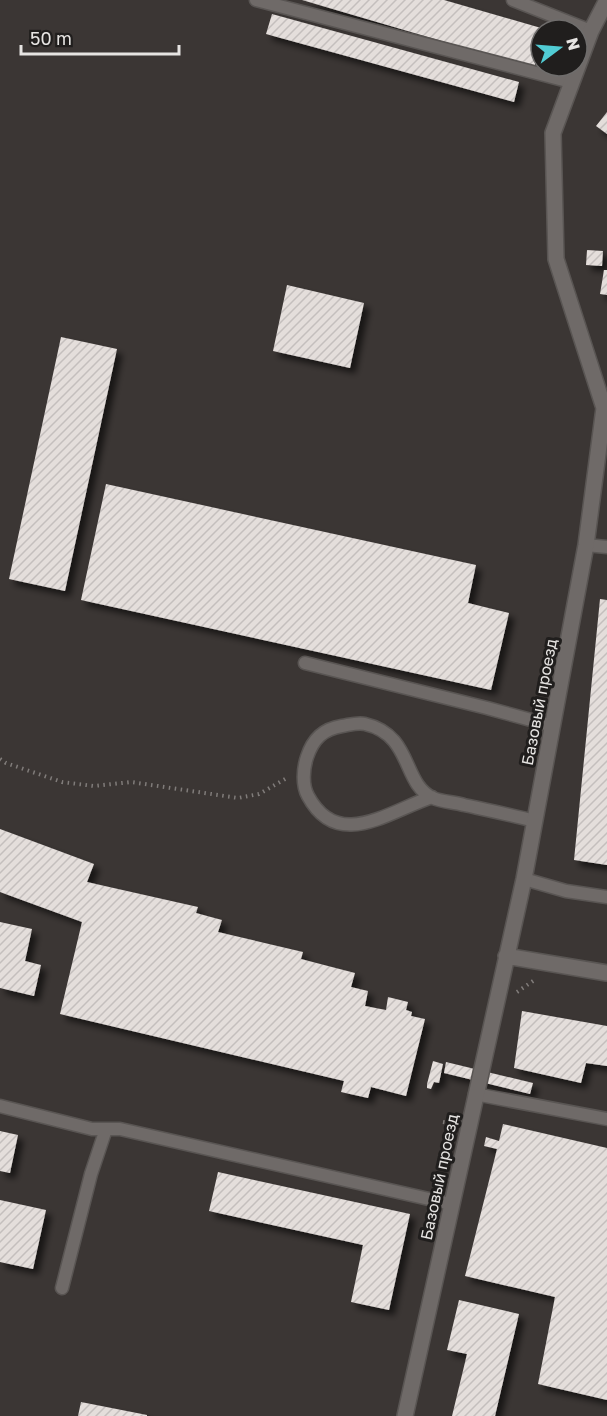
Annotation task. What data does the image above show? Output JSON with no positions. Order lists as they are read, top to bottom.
{
  "streets": {
    "street": ["Базовый проезд"]
  },
  "scale_bar": "50 m",
  "north": "right"
}
